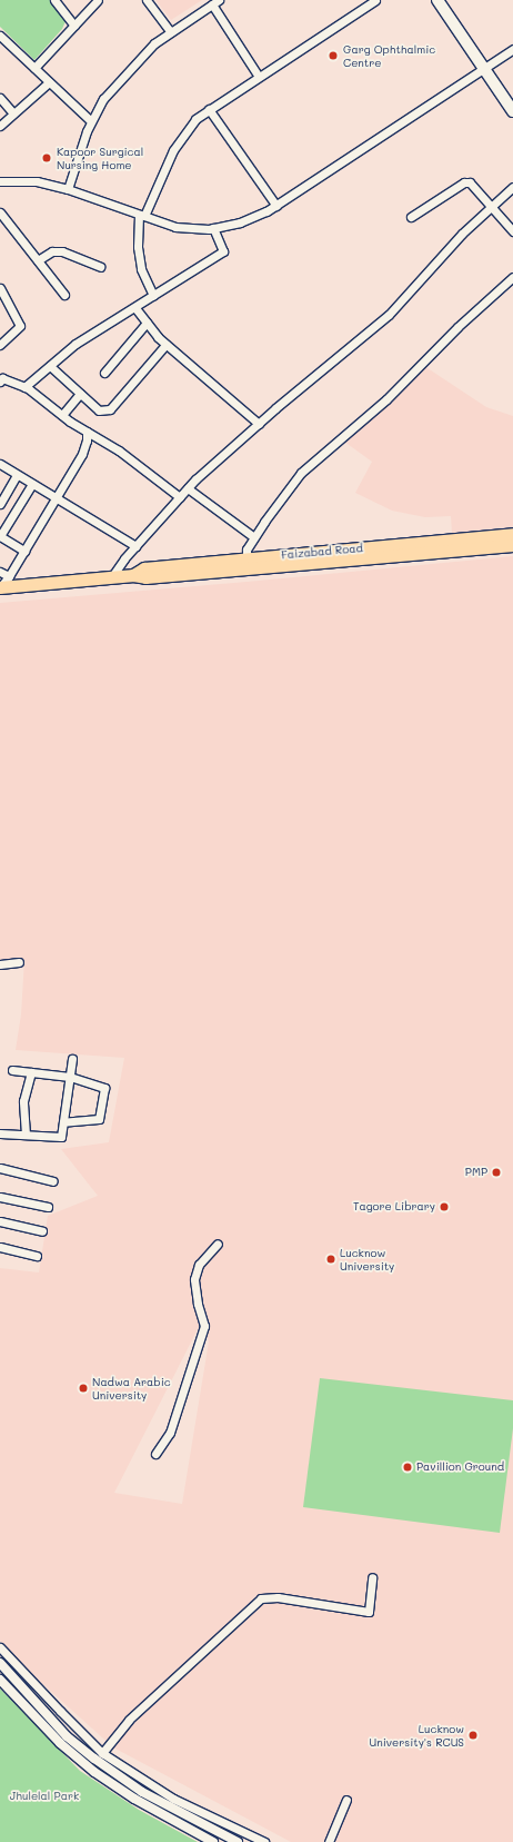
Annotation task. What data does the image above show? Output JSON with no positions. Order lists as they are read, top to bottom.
{
  "streets": {
    "main road": ["Faizabad Road"]
  },
  "parks": ["Jhulelal Park"],
  "places": [
    "Garg Ophthalmic Centre",
    "Kapoor Surgical Nursing Home",
    "PMP",
    "Tagore Library",
    "Lucknow University",
    "Nadwa Arabic University",
    "Pavillion Ground",
    "Lucknow University's RCUS"
  ]
}
